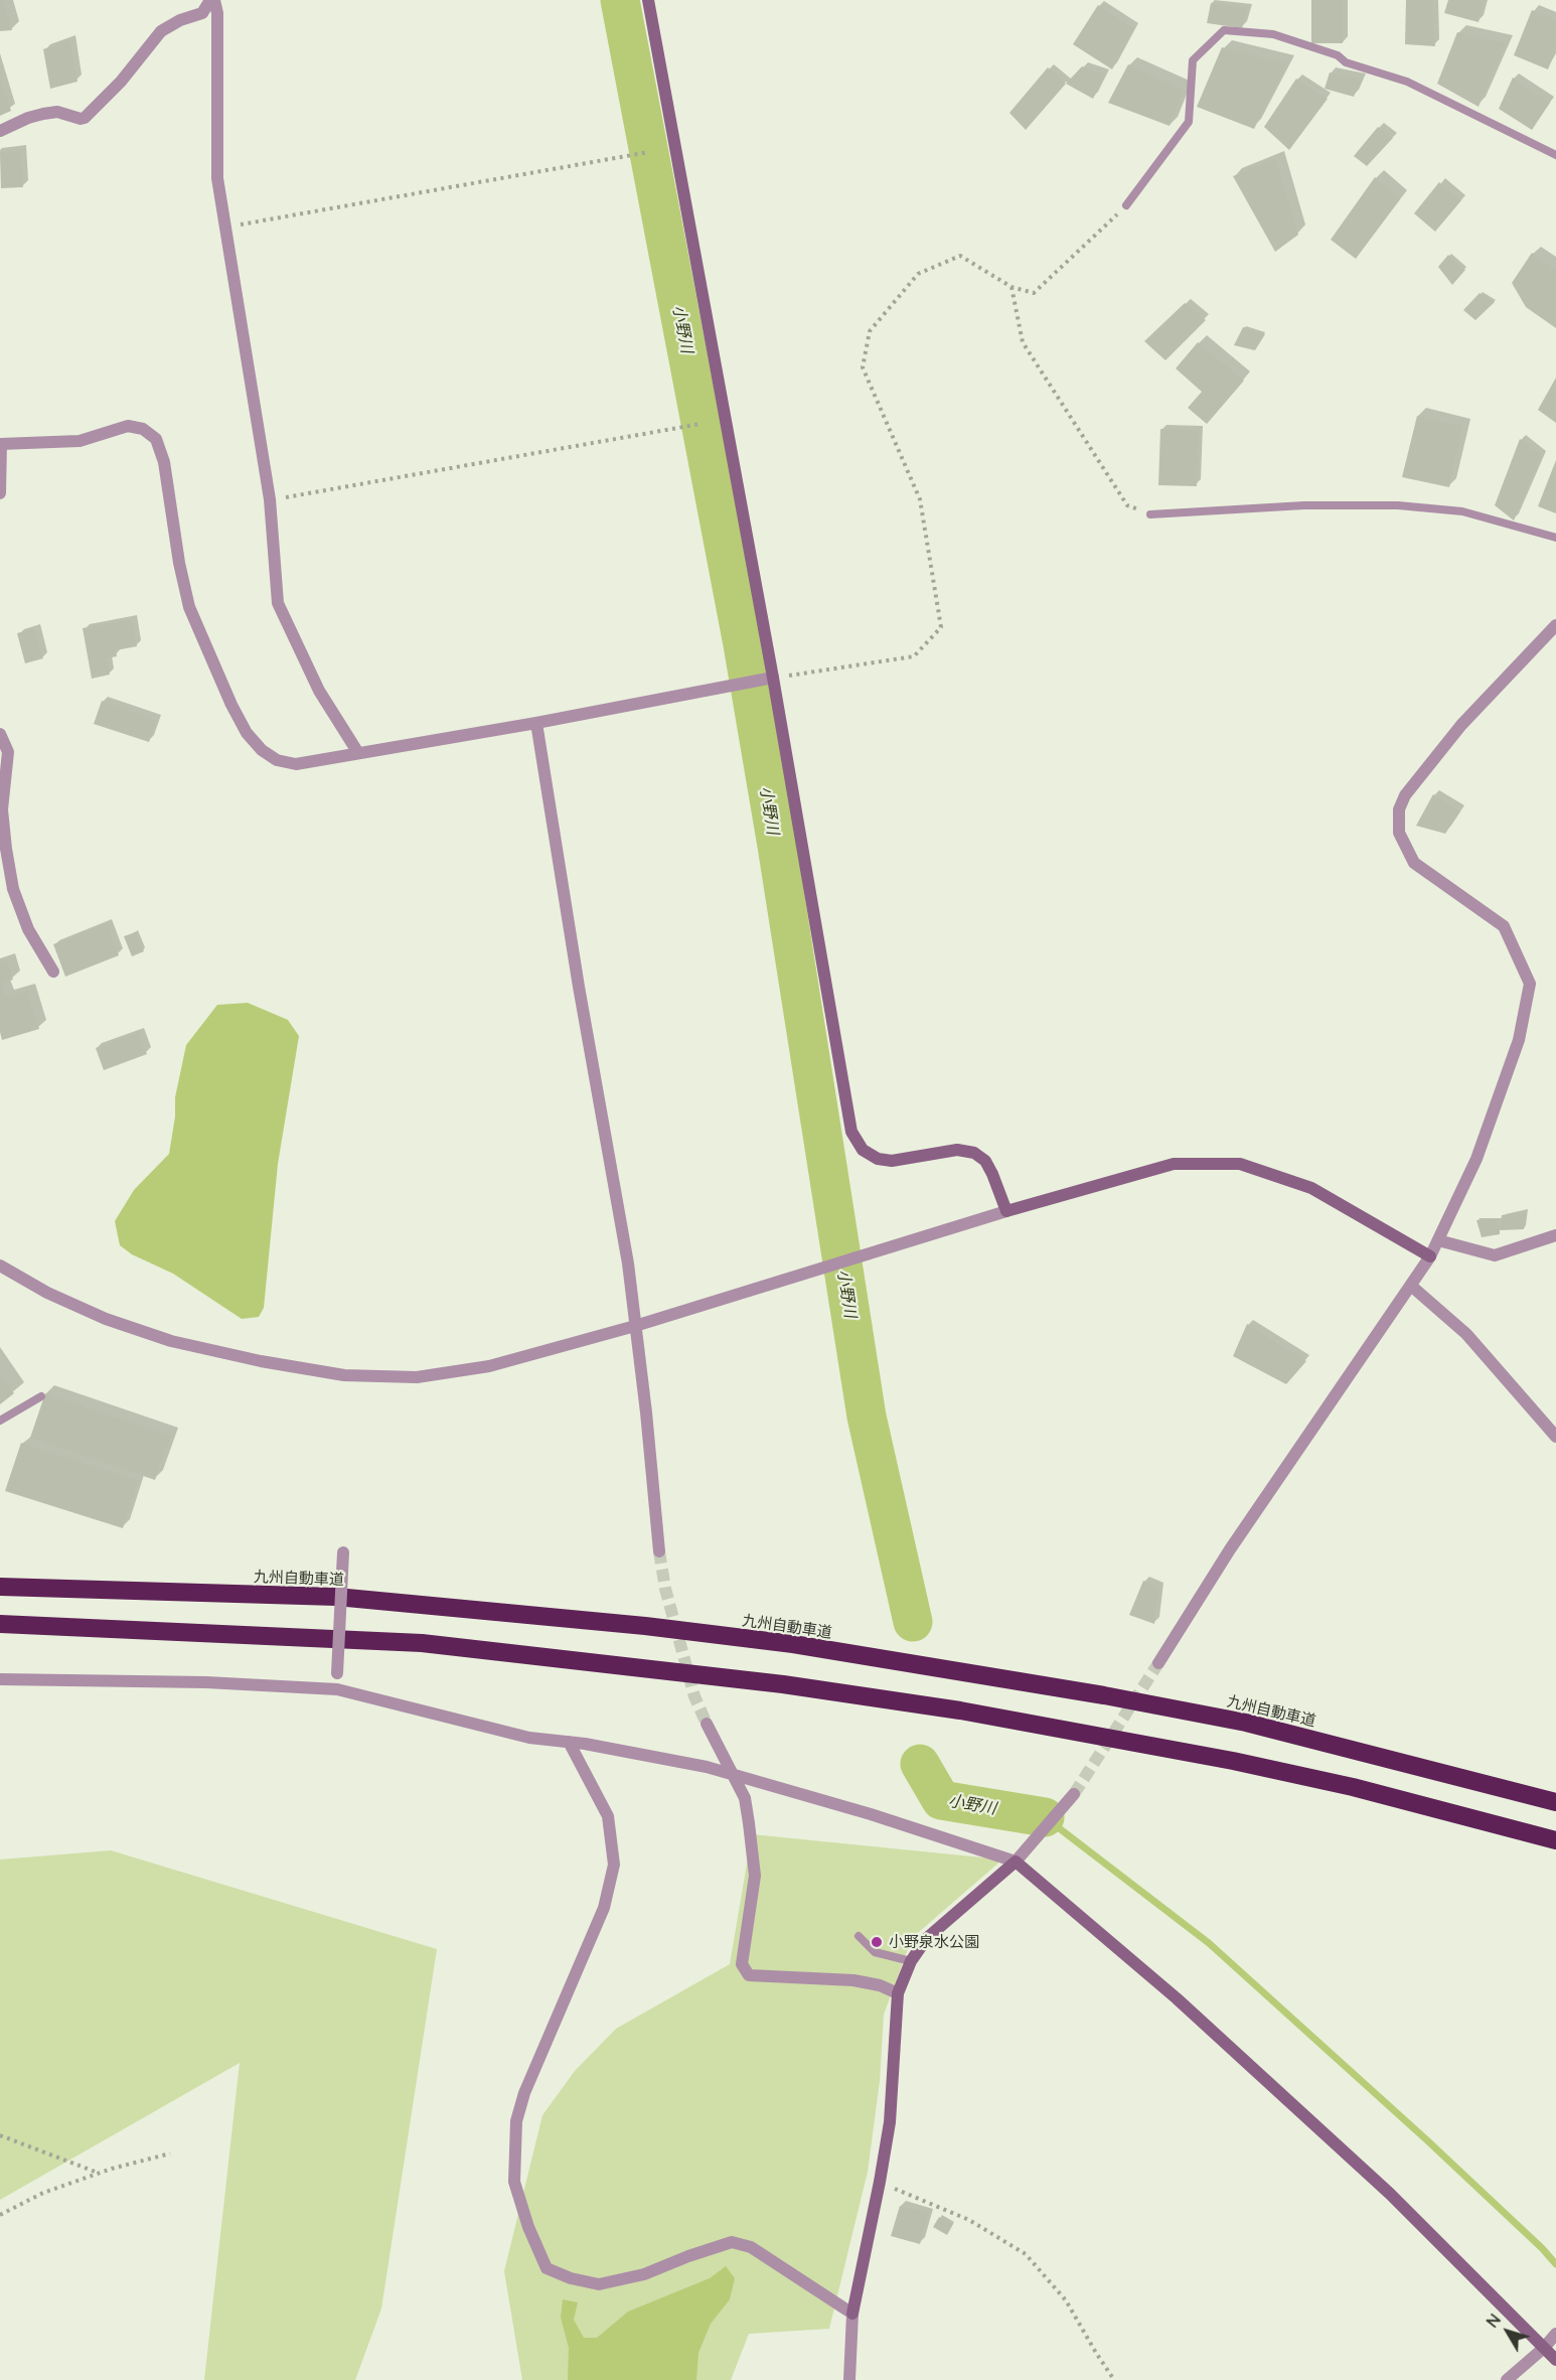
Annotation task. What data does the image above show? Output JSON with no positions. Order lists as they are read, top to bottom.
{
  "streets": {
    "highway": ["九州自動車道"]
  },
  "water": ["小野川"],
  "places": ["小野泉水公園"],
  "north": "top left"
}
